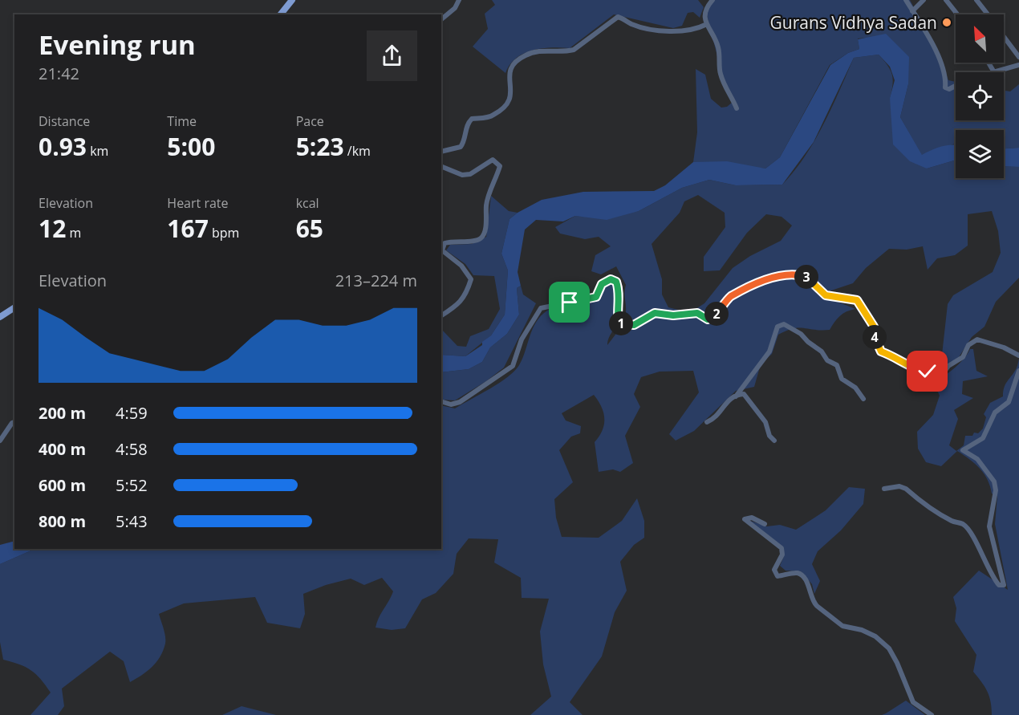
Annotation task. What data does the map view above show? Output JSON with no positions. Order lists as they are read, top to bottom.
{
  "places": ["Gurans Vidhya Sadan"],
  "north": "top left",
  "page": {
    "heading": ["Evening run", "21:42"],
    "stats": [
      ["Distance", "0.93 km"],
      ["Time", "5:00"],
      ["Pace", "5:23 /km"],
      ["Elevation", "12 m"],
      ["Heart rate", "167 bpm"],
      ["kcal", "65"]
    ],
    "chart": ["Elevation", "213–224 m"],
    "pins": [
      "3",
      "2",
      "1",
      "4"
    ],
    "list": [
      {
        "name": "200 m",
        "note": "4:59"
      },
      {
        "name": "400 m",
        "note": "4:58"
      },
      {
        "name": "600 m",
        "note": "5:52"
      },
      {
        "name": "800 m",
        "note": "5:43"
      }
    ]
  }
}
